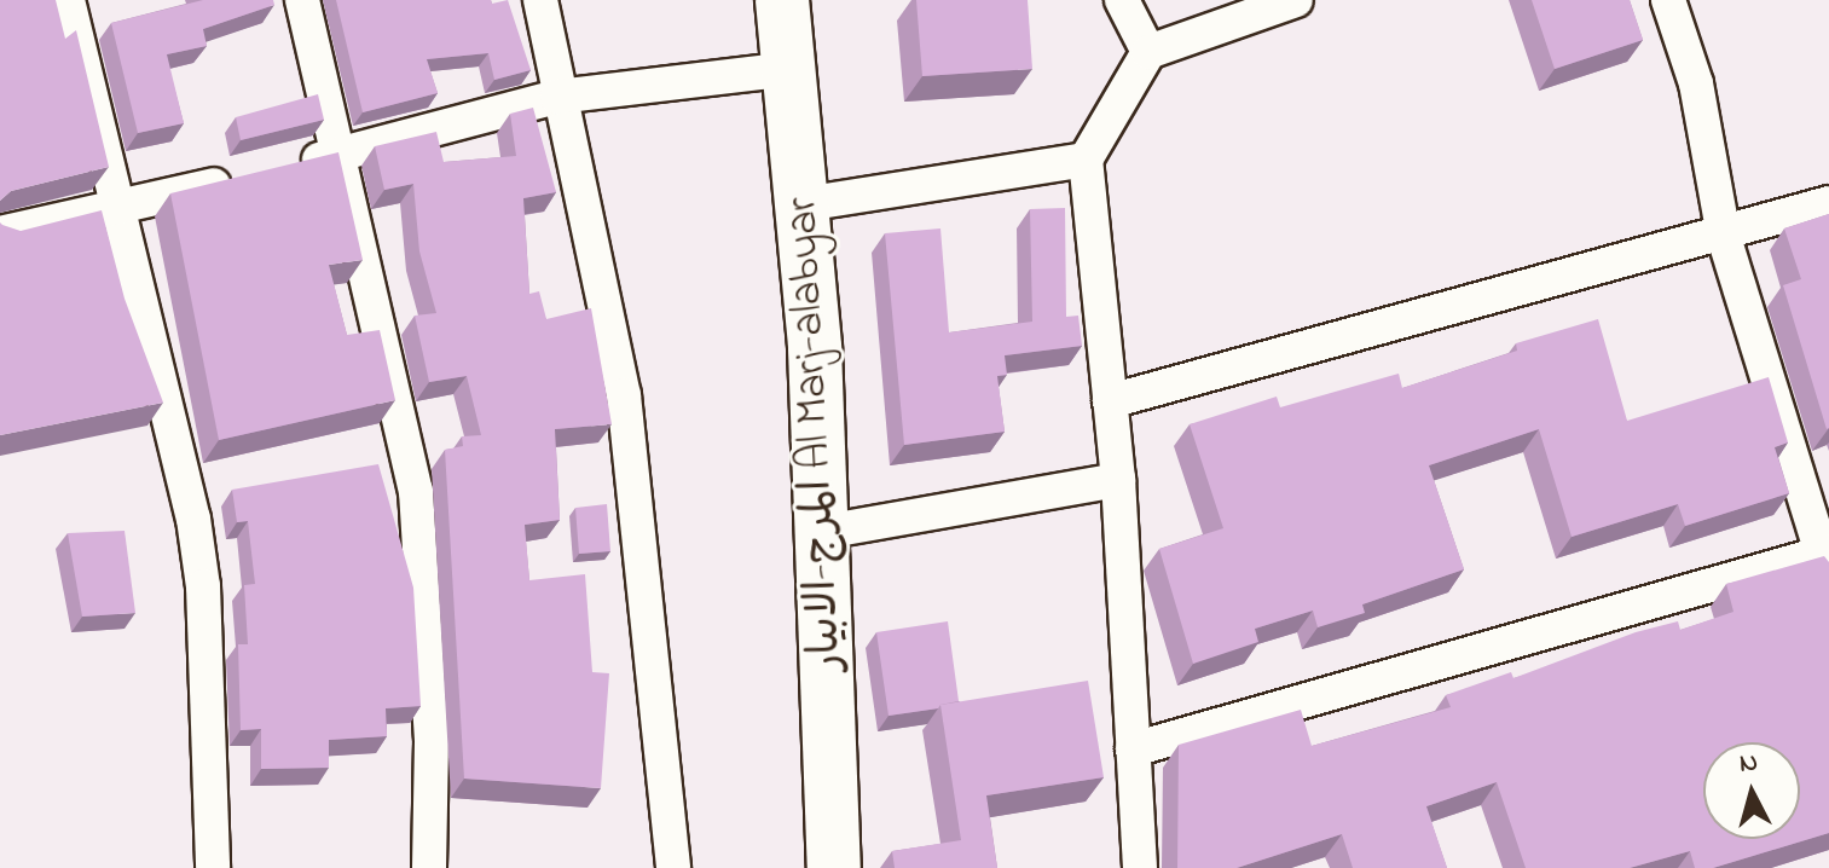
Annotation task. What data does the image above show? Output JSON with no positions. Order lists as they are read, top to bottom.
{
  "streets": {
    "main road": ["المرج-الابيار Al Marj-alabyar"]
  },
  "north": "top"
}
